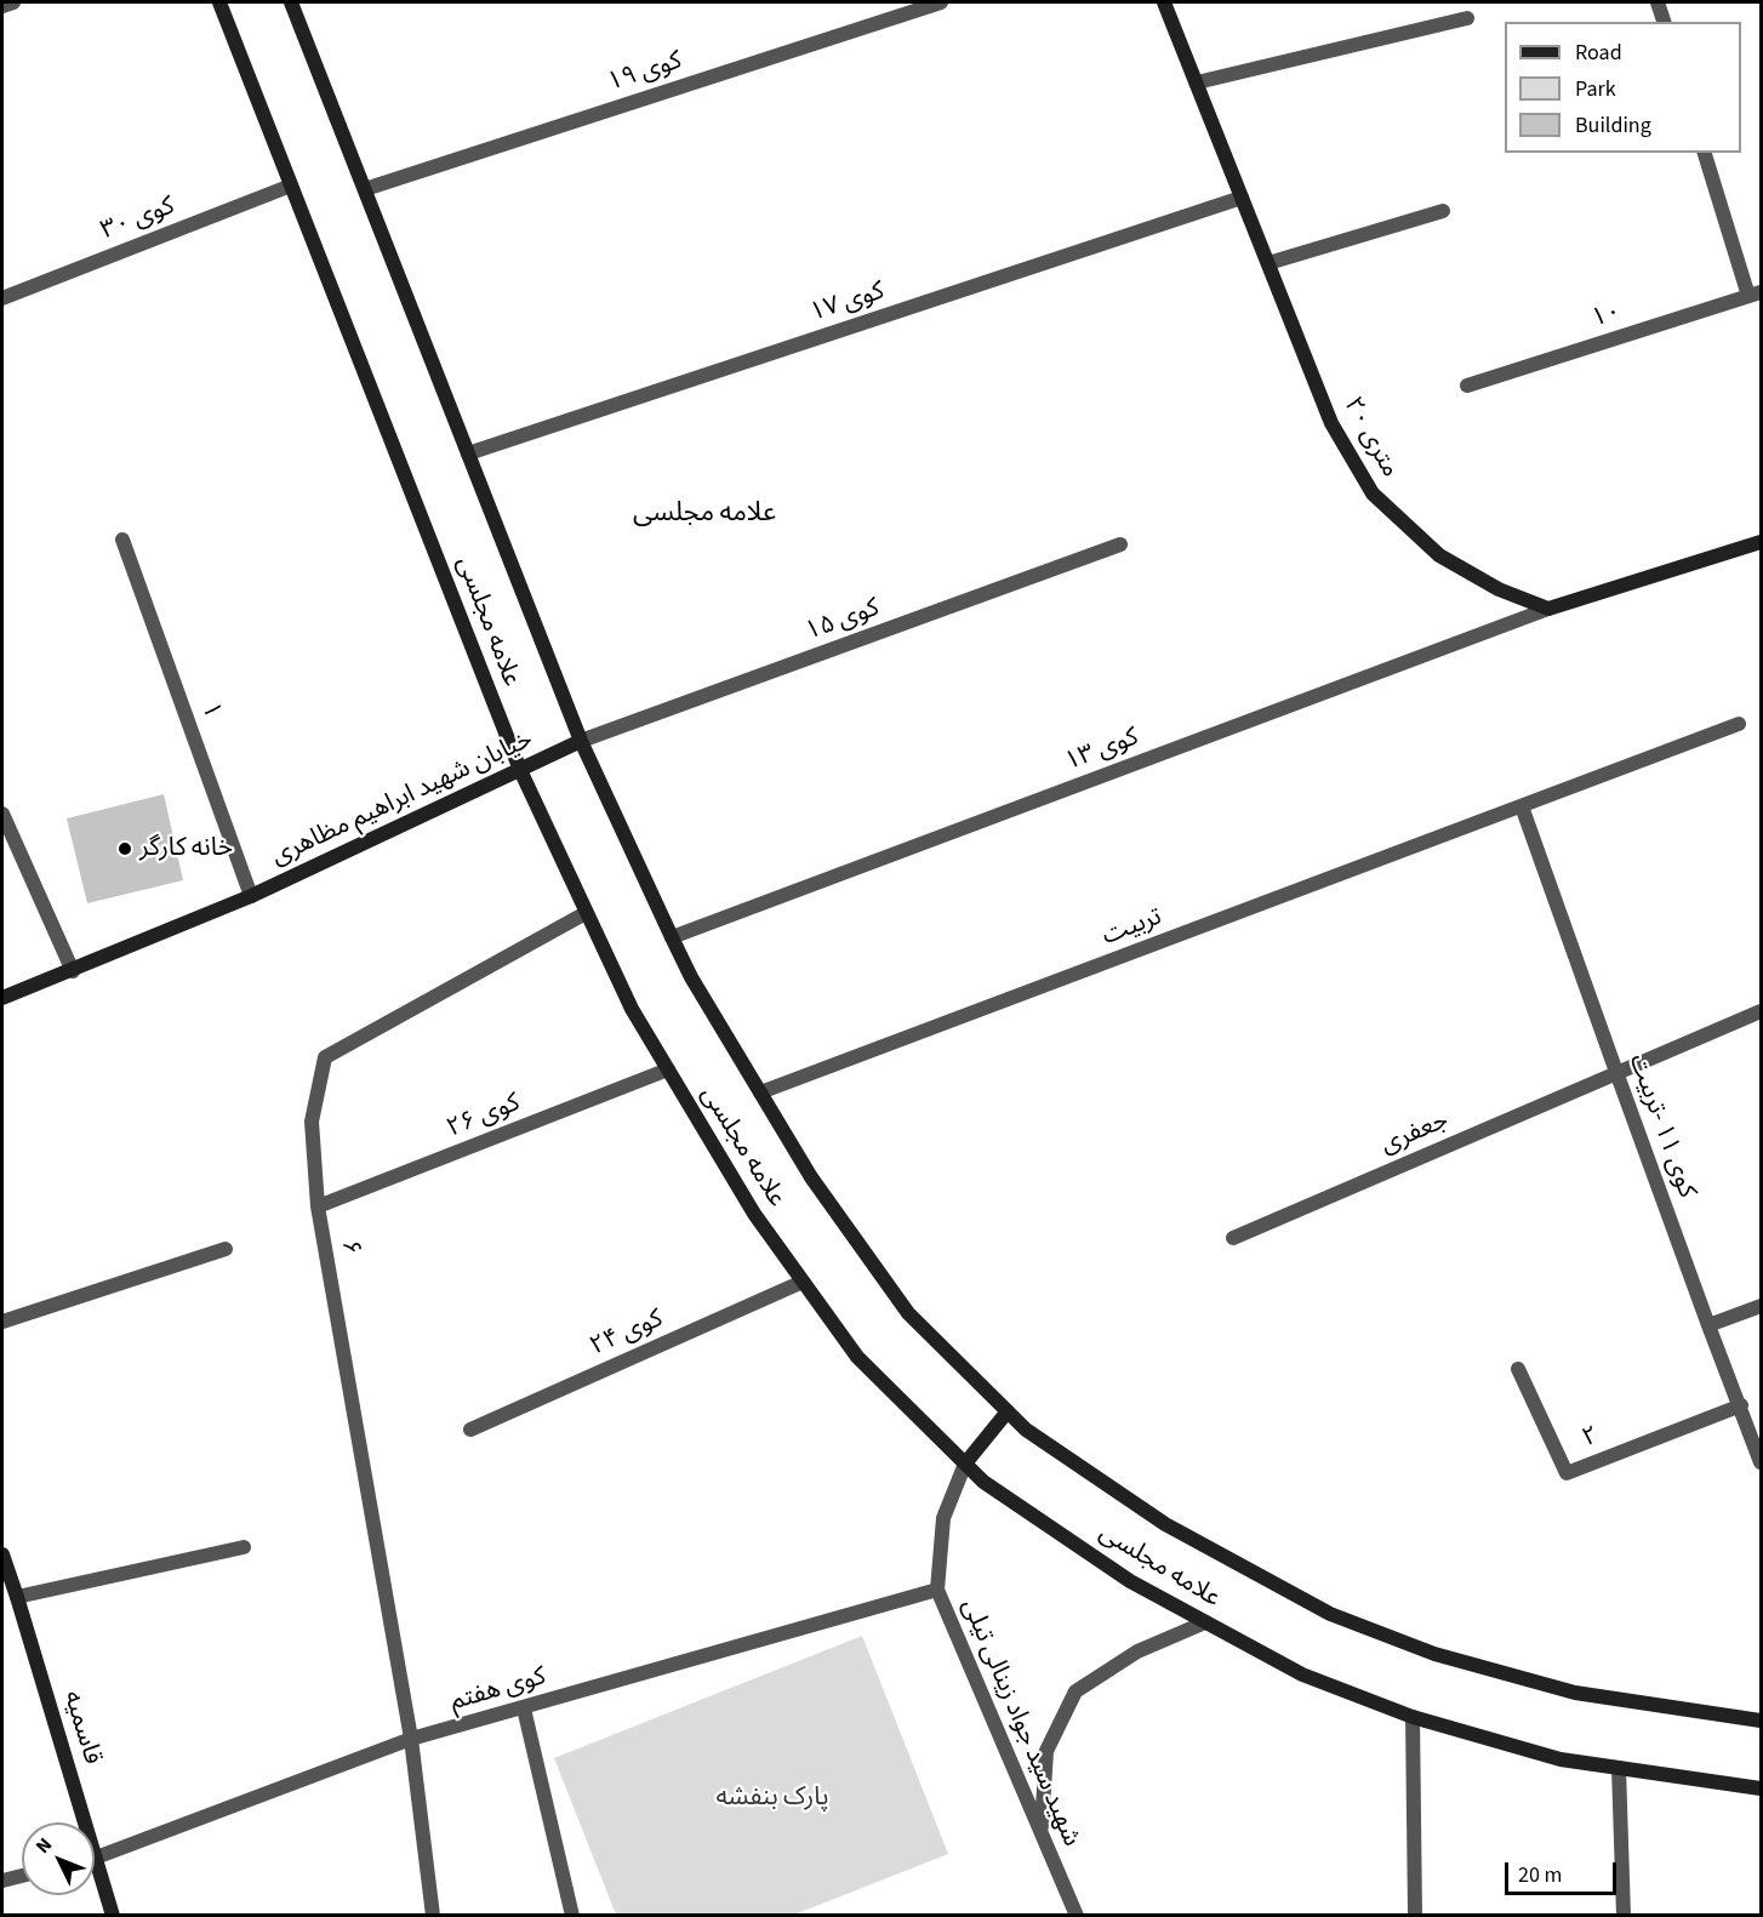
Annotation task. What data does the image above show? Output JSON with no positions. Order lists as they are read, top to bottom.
{
  "streets": {
    "main road": [
      "۲۰ متری",
      "علامه مجلسی",
      "خیابان شهید ابراهیم مظاهری",
      "قاسمیه"
    ],
    "street": [
      "کوی ۱۹",
      "کوی ۳۰",
      "کوی ۱۷",
      "۱۰",
      "کوی ۱۵",
      "۱",
      "کوی ۱۳",
      "تربیت",
      "کوی ۲۶",
      "کوی ۱۱ -تربیت",
      "جعفری",
      "۶",
      "کوی ۲۴",
      "۲",
      "کوی هفتم",
      "شهید سید جواد زینالی تیلی"
    ]
  },
  "crossings": [
    ["کوی ۱۹", "علامه مجلسی"],
    ["کوی ۳۰", "علامه مجلسی"],
    ["کوی ۱۷", "۲۰ متری"],
    ["کوی ۱۷", "علامه مجلسی"],
    ["۲۰ متری", "کوی ۱۳"],
    ["کوی ۱۵", "علامه مجلسی"],
    ["کوی ۱۵", "خیابان شهید ابراهیم مظاهری"],
    ["علامه مجلسی", "کوی ۱۳"],
    ["علامه مجلسی", "خیابان شهید ابراهیم مظاهری"],
    ["علامه مجلسی", "تربیت"],
    ["علامه مجلسی", "کوی ۲۶"],
    ["علامه مجلسی", "۶"],
    ["علامه مجلسی", "کوی ۲۴"],
    ["علامه مجلسی", "شهید سید جواد زینالی تیلی"],
    ["۱", "خیابان شهید ابراهیم مظاهری"],
    ["تربیت", "کوی ۱۱ -تربیت"],
    ["کوی ۲۶", "۶"],
    ["کوی ۱۱ -تربیت", "جعفری"],
    ["کوی ۱۱ -تربیت", "۲"],
    ["۶", "کوی هفتم"],
    ["کوی هفتم", "شهید سید جواد زینالی تیلی"],
    ["کوی هفتم", "قاسمیه"]
  ],
  "districts": ["علامه مجلسی"],
  "parks": ["پارک بنفشه"],
  "places": ["خانه کارگر"],
  "legend": ["Road", "Park", "Building"],
  "scale_bar": "20 m",
  "north": "top left"
}
